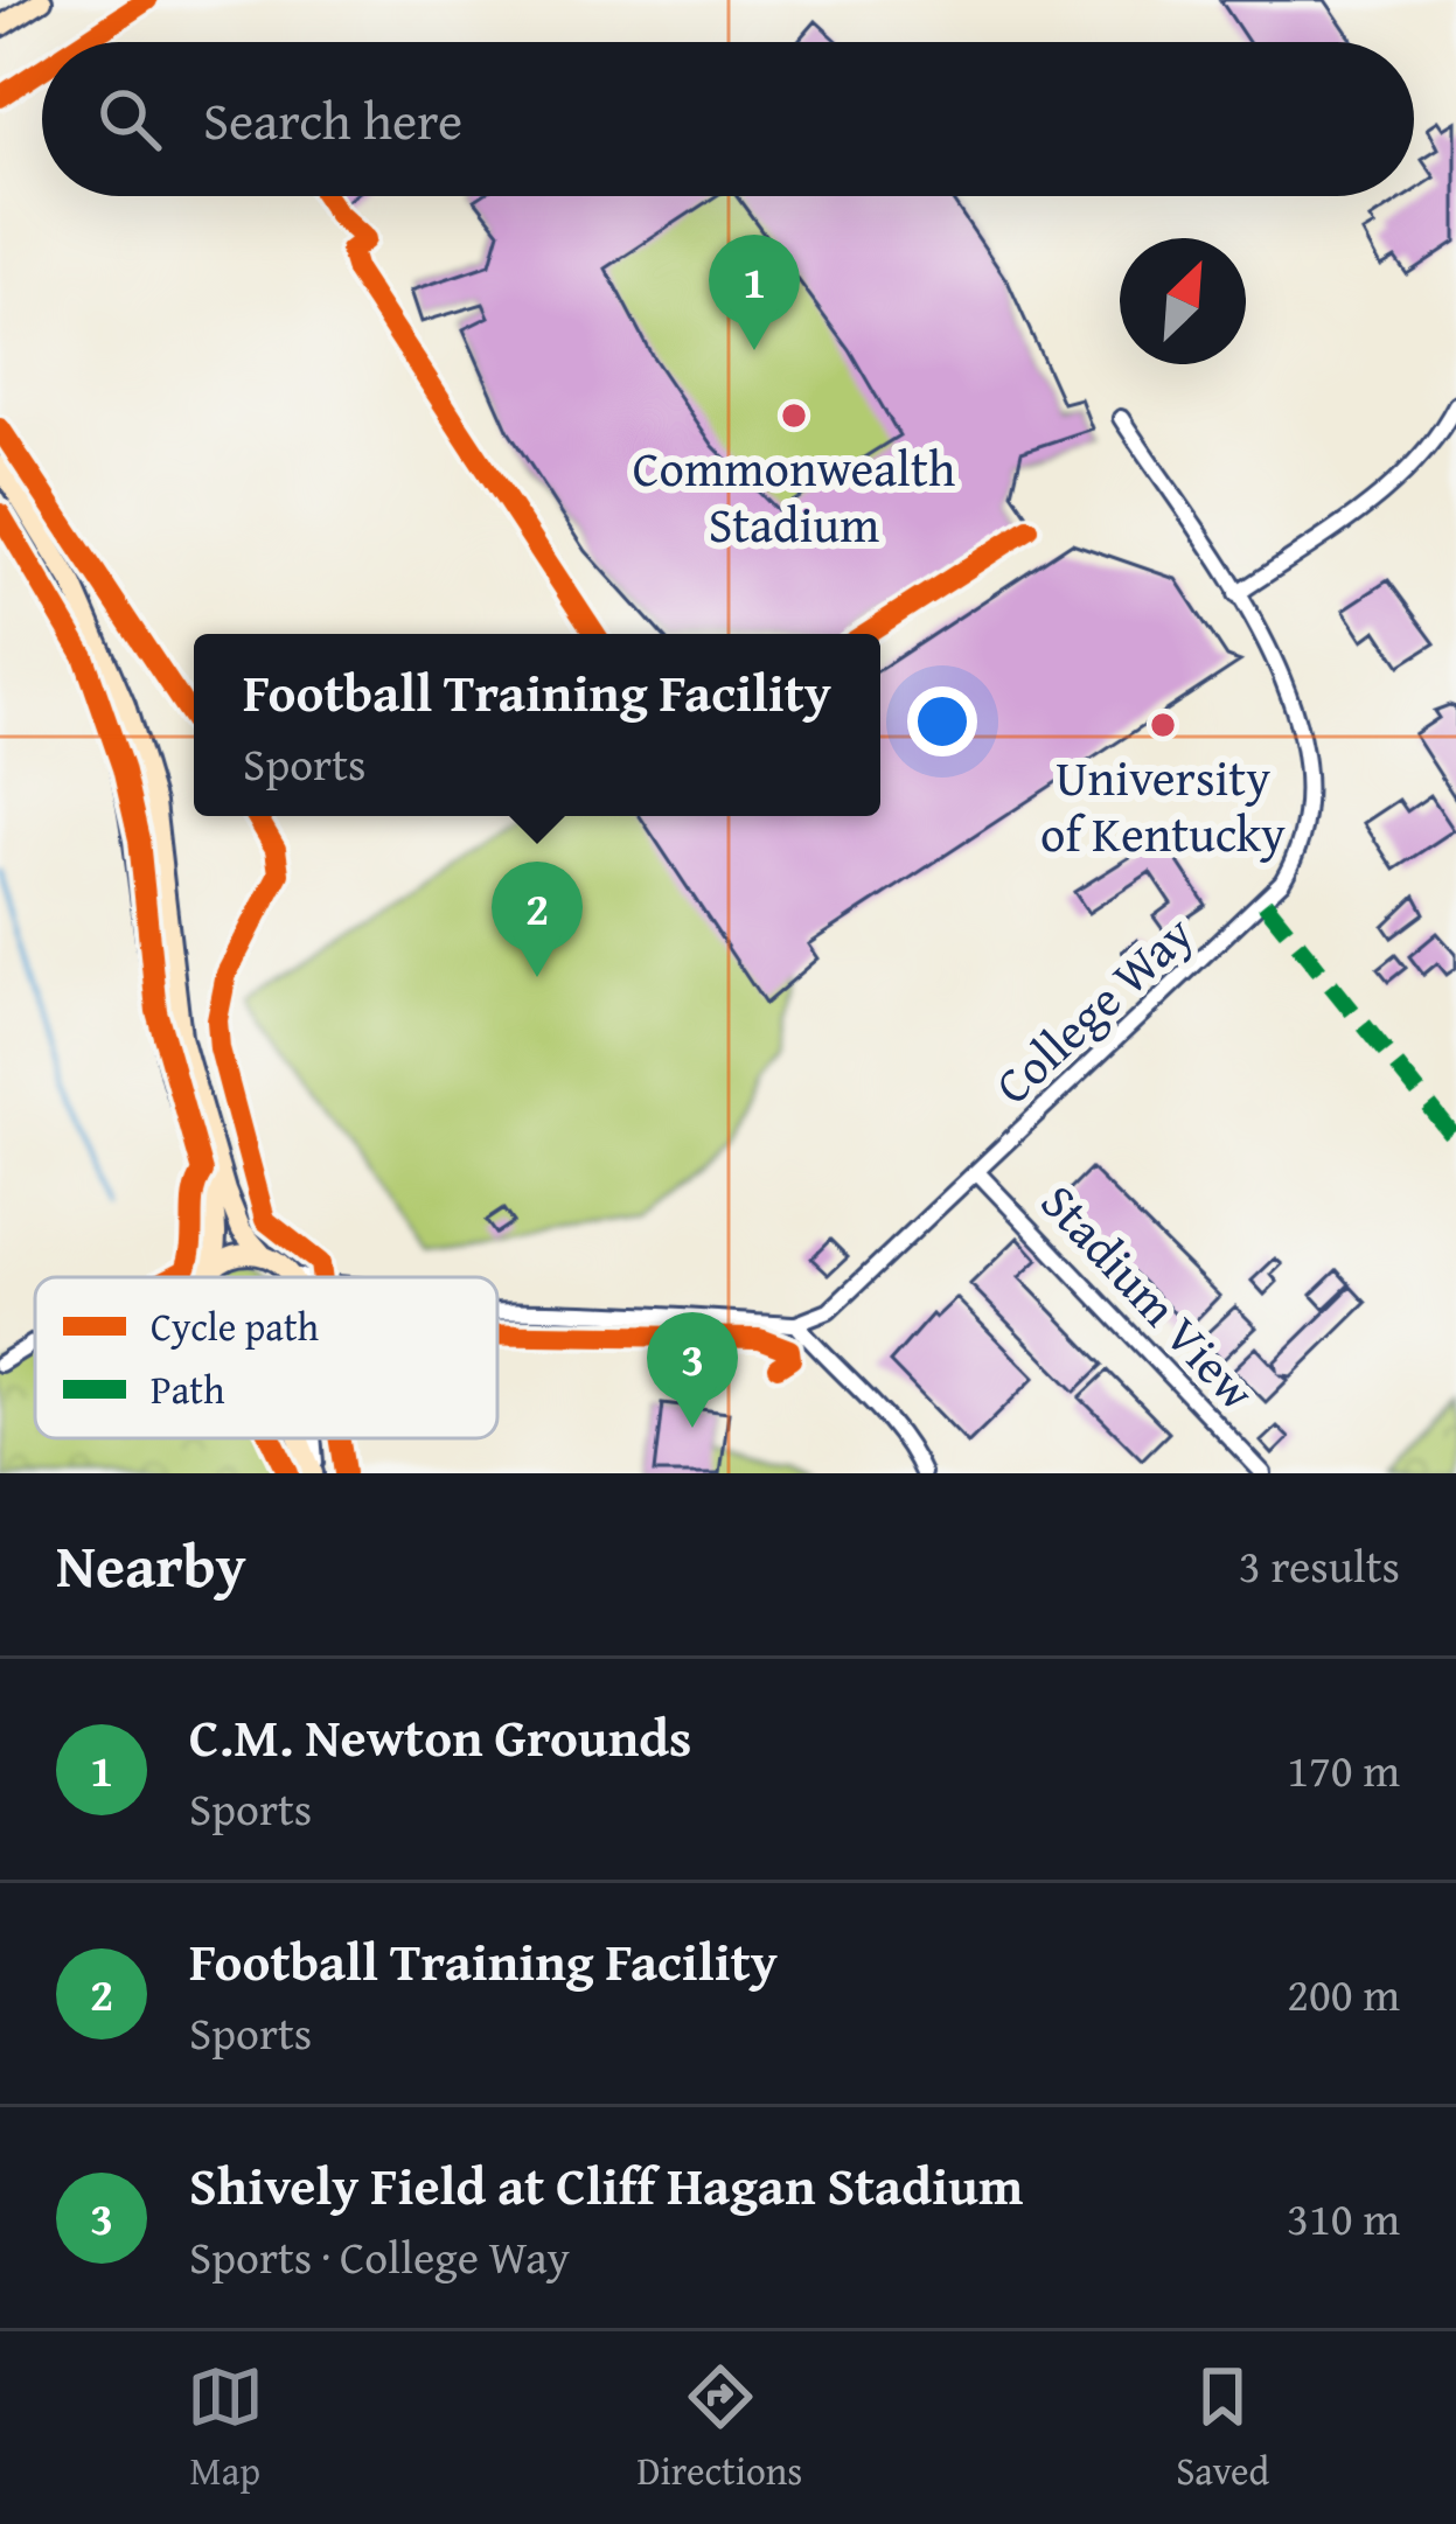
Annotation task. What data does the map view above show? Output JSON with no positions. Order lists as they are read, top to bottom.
{
  "streets": {
    "street": ["College Way", "Stadium View"]
  },
  "crossings": [
    ["College Way", "Stadium View"]
  ],
  "places": ["Commonwealth Stadium", "University of Kentucky"],
  "legend": ["Cycle path", "Path"],
  "north": "top right",
  "page": {
    "search": "Search here",
    "pins": ["1", "2", "3"],
    "popup": ["Football Training Facility", "Sports"],
    "heading": ["Nearby", "3 results"],
    "list": [
      {
        "mark": "1",
        "name": "C.M. Newton Grounds",
        "note": "Sports",
        "value": "170 m"
      },
      {
        "mark": "2",
        "name": "Football Training Facility",
        "note": "Sports",
        "value": "200 m"
      },
      {
        "mark": "3",
        "name": "Shively Field at Cliff Hagan Stadium",
        "note": "Sports · College Way",
        "value": "310 m"
      }
    ],
    "nav": ["Map", "Directions", "Saved"]
  }
}
